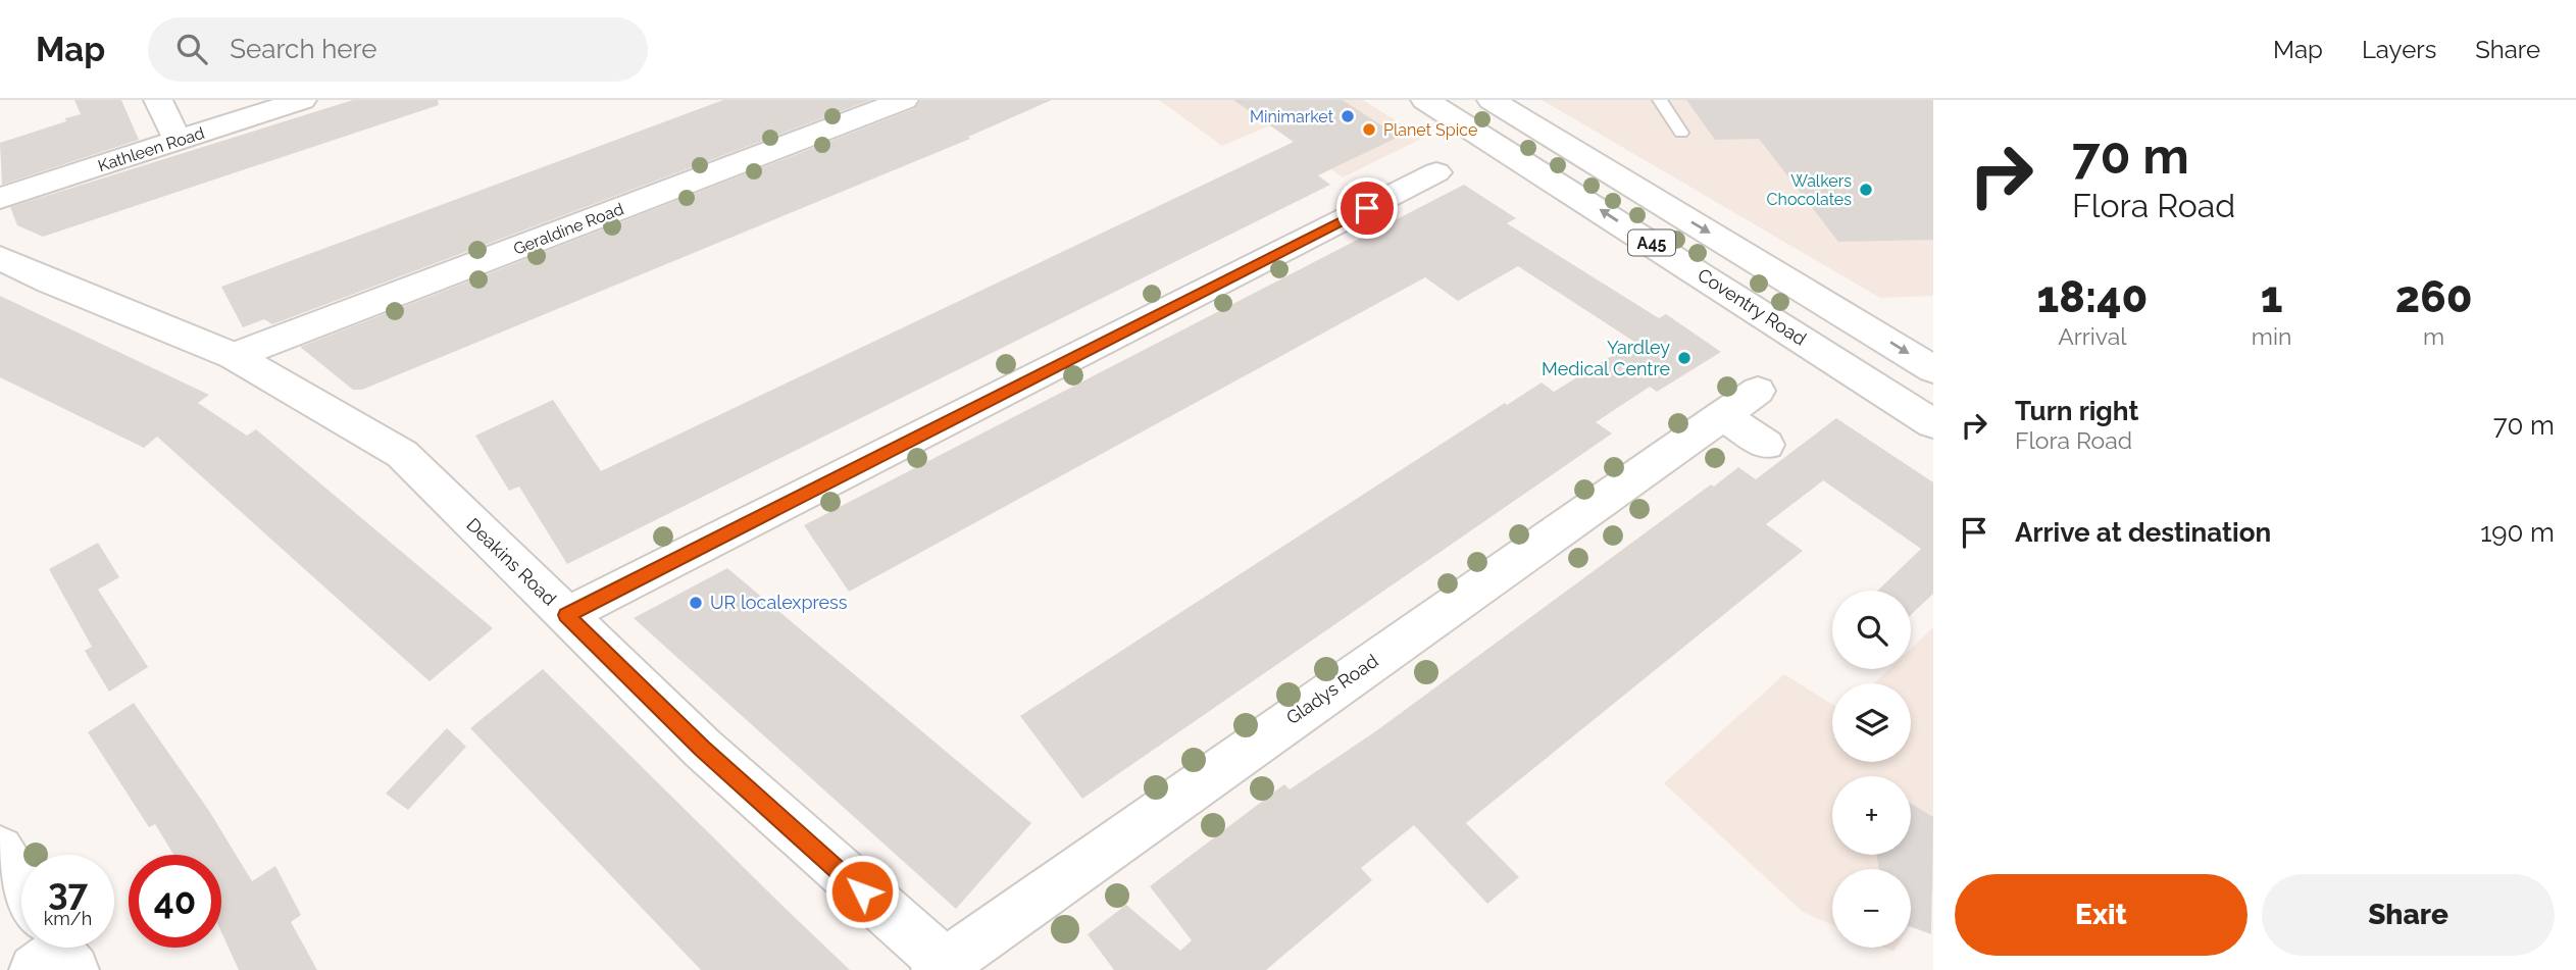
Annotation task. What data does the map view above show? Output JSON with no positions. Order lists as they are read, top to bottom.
{
  "streets": {
    "main road": [
      "Kathleen Road",
      "Geraldine Road",
      "A45",
      "Coventry Road",
      "Deakins Road",
      "Gladys Road"
    ]
  },
  "crossings": [
    ["Geraldine Road", "Deakins Road"],
    ["Deakins Road", "Gladys Road"]
  ],
  "places": [
    "Minimarket",
    "Planet Spice",
    "Walkers Chocolates",
    "Yardley Medical Centre",
    "UR localexpress"
  ],
  "page": {
    "header": "Map",
    "search": "Search here",
    "nav": ["Map", "Layers", "Share"],
    "turn": ["70 m", "Flora Road"],
    "eta": [
      "18:40",
      "Arrival",
      "1",
      "min",
      "260",
      "m"
    ],
    "list": [
      {
        "name": "Turn right",
        "note": "Flora Road",
        "value": "70 m"
      },
      {
        "name": "Arrive at destination",
        "value": "190 m"
      }
    ],
    "map_buttons": ["+", "−"],
    "speed": "37 km/h",
    "limit": "40",
    "buttons": ["Exit", "Share"]
  }
}
